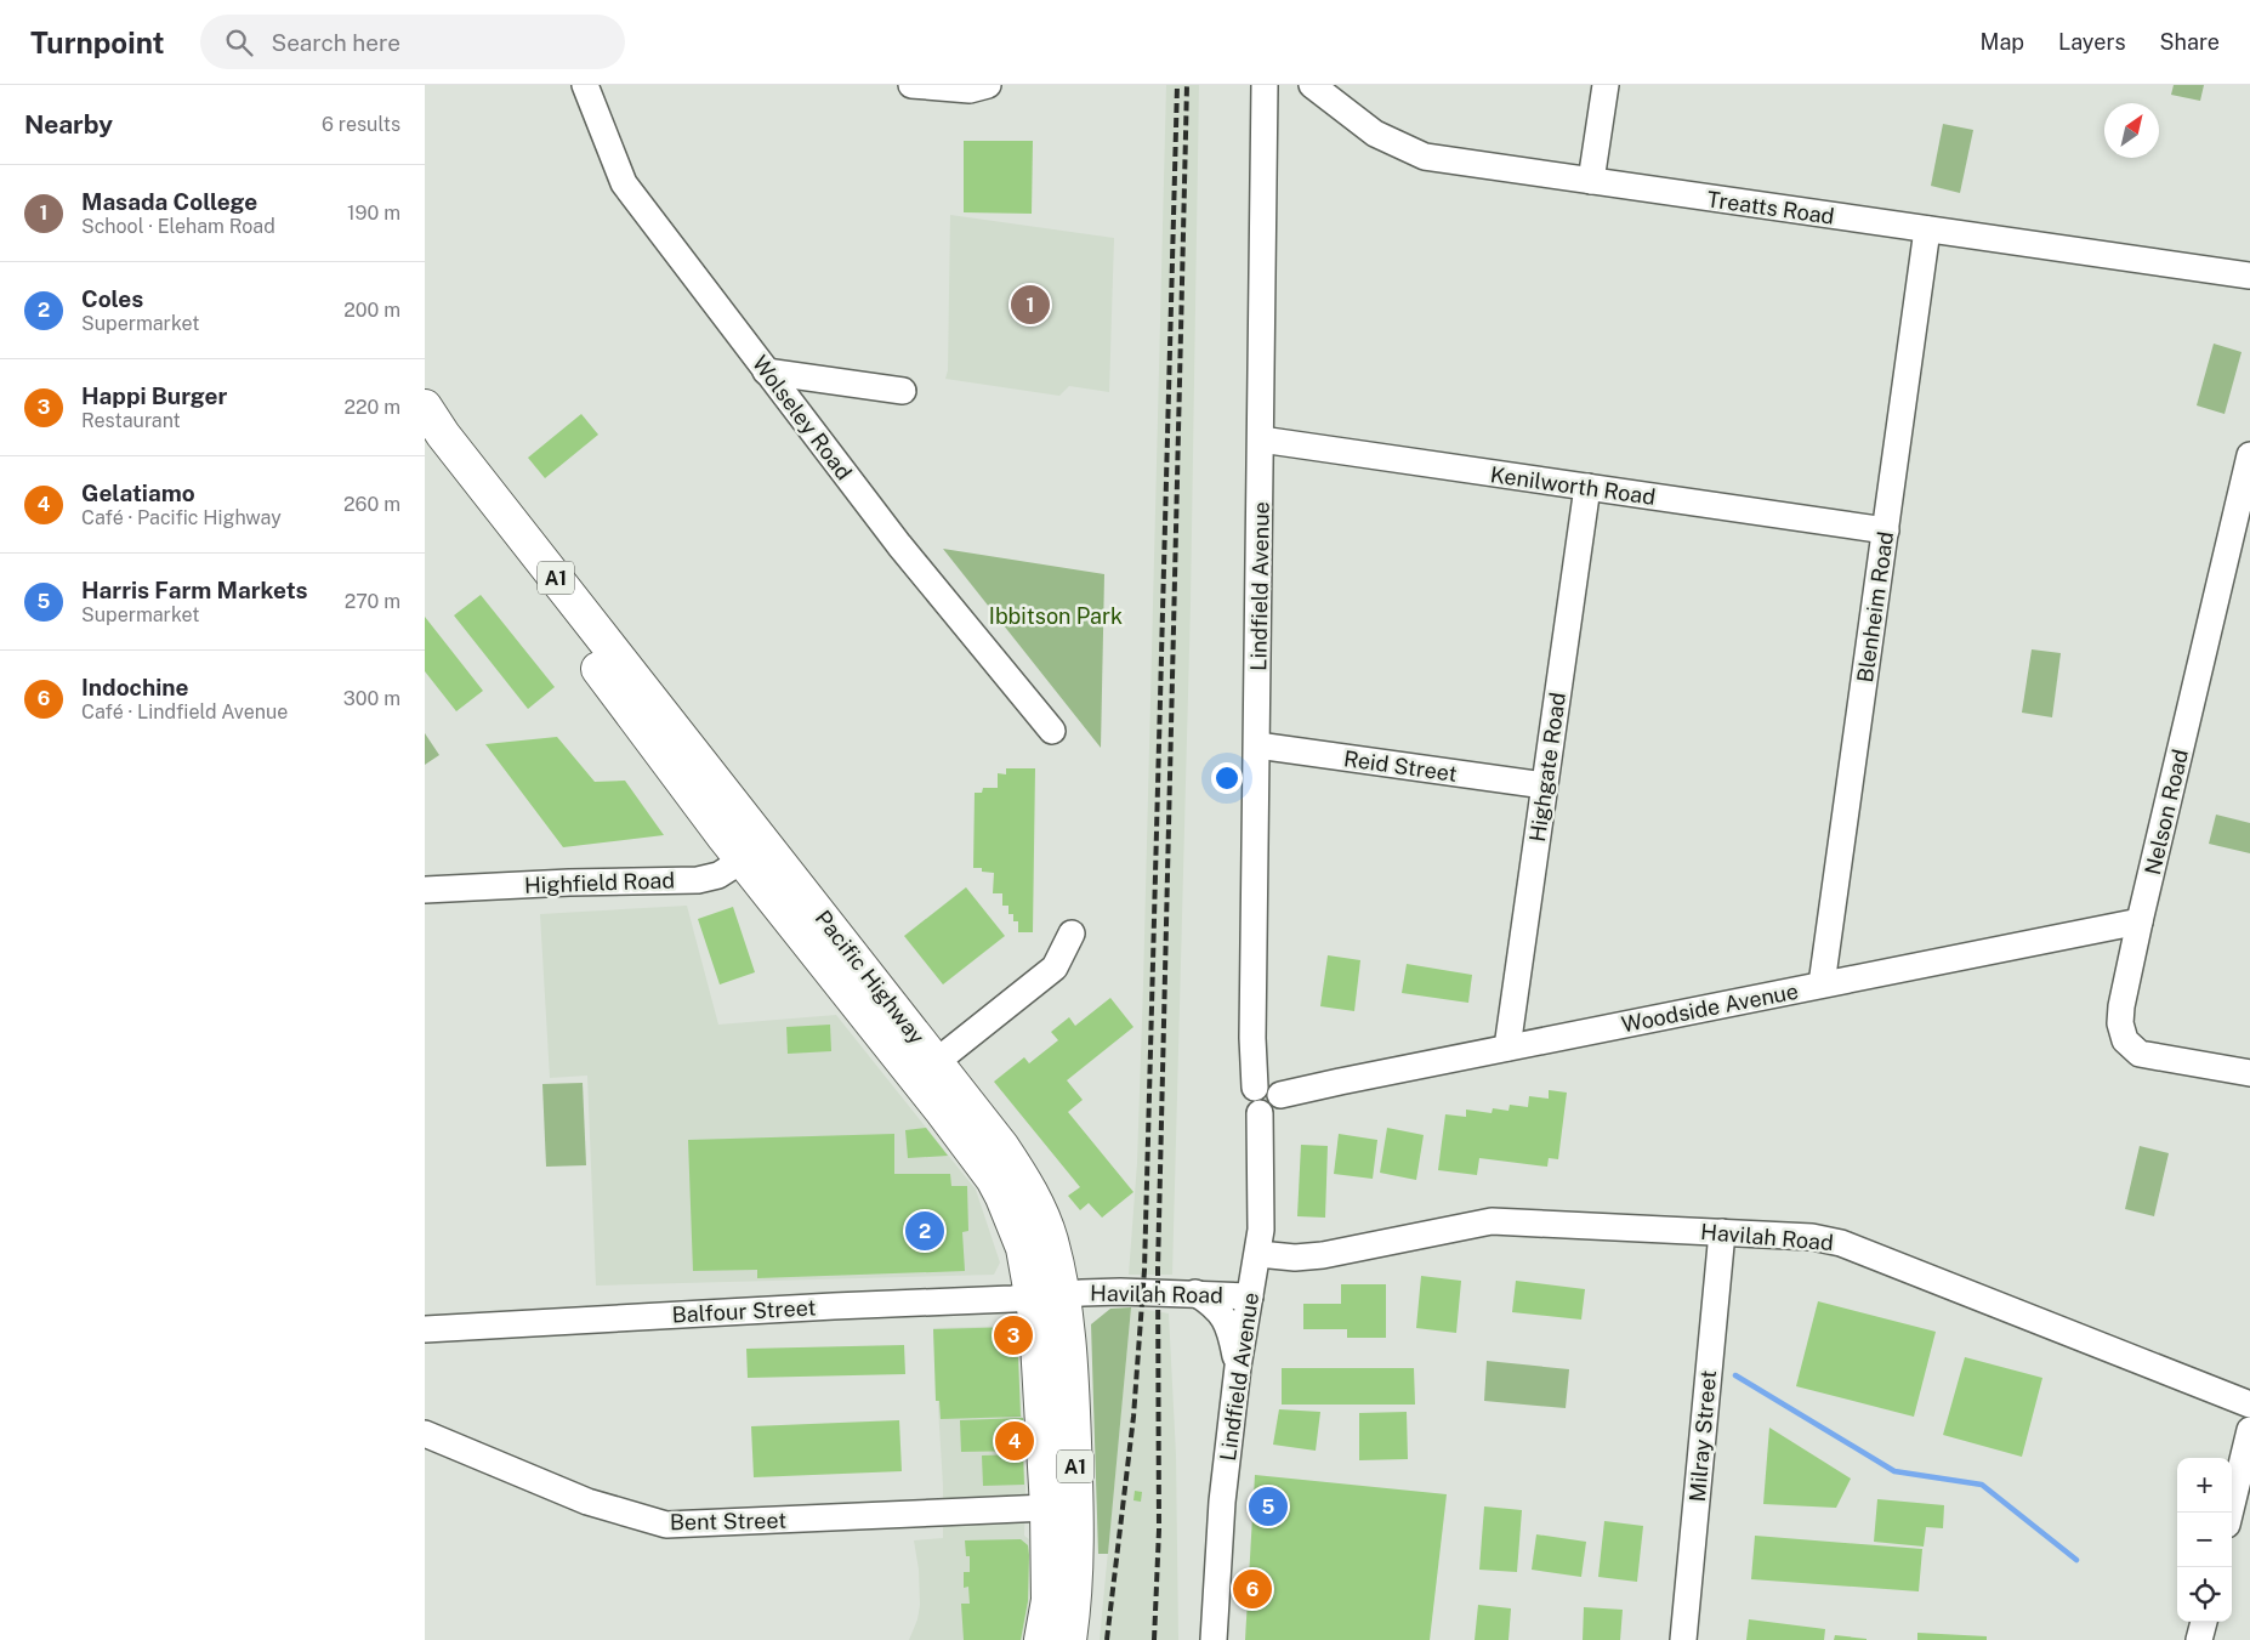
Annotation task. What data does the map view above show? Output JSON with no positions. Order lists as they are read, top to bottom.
{
  "streets": {
    "highway": ["A1", "Pacific Highway"],
    "street": [
      "Treatts Road",
      "Wolseley Road",
      "Kenilworth Road",
      "Lindfield Avenue",
      "Blenheim Road",
      "Reid Street",
      "Highgate Road",
      "Nelson Road",
      "Highfield Road",
      "Woodside Avenue",
      "Havilah Road",
      "Balfour Street",
      "Milray Street",
      "Bent Street"
    ]
  },
  "crossings": [
    ["Treatts Road", "Blenheim Road"],
    ["Kenilworth Road", "Lindfield Avenue"],
    ["Kenilworth Road", "Blenheim Road"],
    ["Kenilworth Road", "Highgate Road"],
    ["Lindfield Avenue", "Reid Street"],
    ["Lindfield Avenue", "Woodside Avenue"],
    ["Lindfield Avenue", "Havilah Road"],
    ["Blenheim Road", "Woodside Avenue"],
    ["Reid Street", "Highgate Road"],
    ["Highgate Road", "Woodside Avenue"],
    ["Nelson Road", "Woodside Avenue"],
    ["Highfield Road", "Pacific Highway"],
    ["Pacific Highway", "Havilah Road"],
    ["Pacific Highway", "Balfour Street"],
    ["Pacific Highway", "Bent Street"],
    ["Havilah Road", "Balfour Street"],
    ["Havilah Road", "Milray Street"]
  ],
  "parks": ["Ibbitson Park"],
  "north": "top right",
  "page": {
    "header": "Turnpoint",
    "search": "Search here",
    "nav": ["Map", "Layers", "Share"],
    "heading": ["Nearby", "6 results"],
    "list": [
      {
        "mark": "1",
        "name": "Masada College",
        "note": "School · Eleham Road",
        "value": "190 m"
      },
      {
        "mark": "2",
        "name": "Coles",
        "note": "Supermarket",
        "value": "200 m"
      },
      {
        "mark": "3",
        "name": "Happi Burger",
        "note": "Restaurant",
        "value": "220 m"
      },
      {
        "mark": "4",
        "name": "Gelatiamo",
        "note": "Café · Pacific Highway",
        "value": "260 m"
      },
      {
        "mark": "5",
        "name": "Harris Farm Markets",
        "note": "Supermarket",
        "value": "270 m"
      },
      {
        "mark": "6",
        "name": "Indochine",
        "note": "Café · Lindfield Avenue",
        "value": "300 m"
      }
    ],
    "pins": [
      "1",
      "2",
      "3",
      "4",
      "5",
      "6"
    ],
    "map_buttons": ["+", "−"]
  }
}
